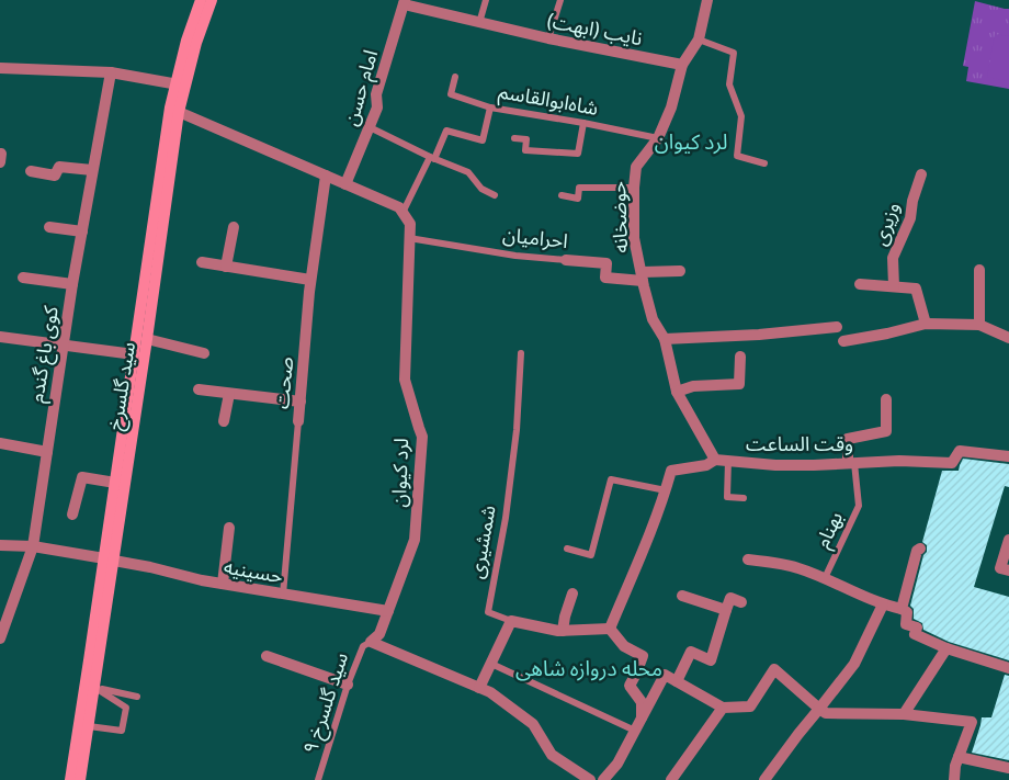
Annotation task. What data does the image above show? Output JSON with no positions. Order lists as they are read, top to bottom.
{
  "streets": {
    "main road": ["سید گلسرخ"],
    "street": [
      "نایب (ابهت)",
      "امام حسن",
      "حوضخانه",
      "وزیری",
      "احرامیان",
      "کوی باغ گندم",
      "صحت",
      "وقت الساعت",
      "لرد کیوان",
      "شمشیری",
      "حسینیه"
    ],
    "lane": ["شاه‌ابوالقاسم", "بهنام", "سید گلسرخ ۹"]
  },
  "crossings": [
    ["نایب (ابهت)", "امام حسن"],
    ["نایب (ابهت)", "حوضخانه"],
    ["شاه‌ابوالقاسم", "حوضخانه"],
    ["حوضخانه", "احرامیان"],
    ["احرامیان", "لرد کیوان"],
    ["کوی باغ گندم", "حسینیه"],
    ["صحت", "حسینیه"],
    ["سید گلسرخ", "حسینیه"],
    ["وقت الساعت", "بهنام"],
    ["لرد کیوان", "حسینیه"],
    ["لرد کیوان", "سید گلسرخ ۹"]
  ],
  "districts": ["لرد کیوان", "محله دروازه شاهی"]
}
